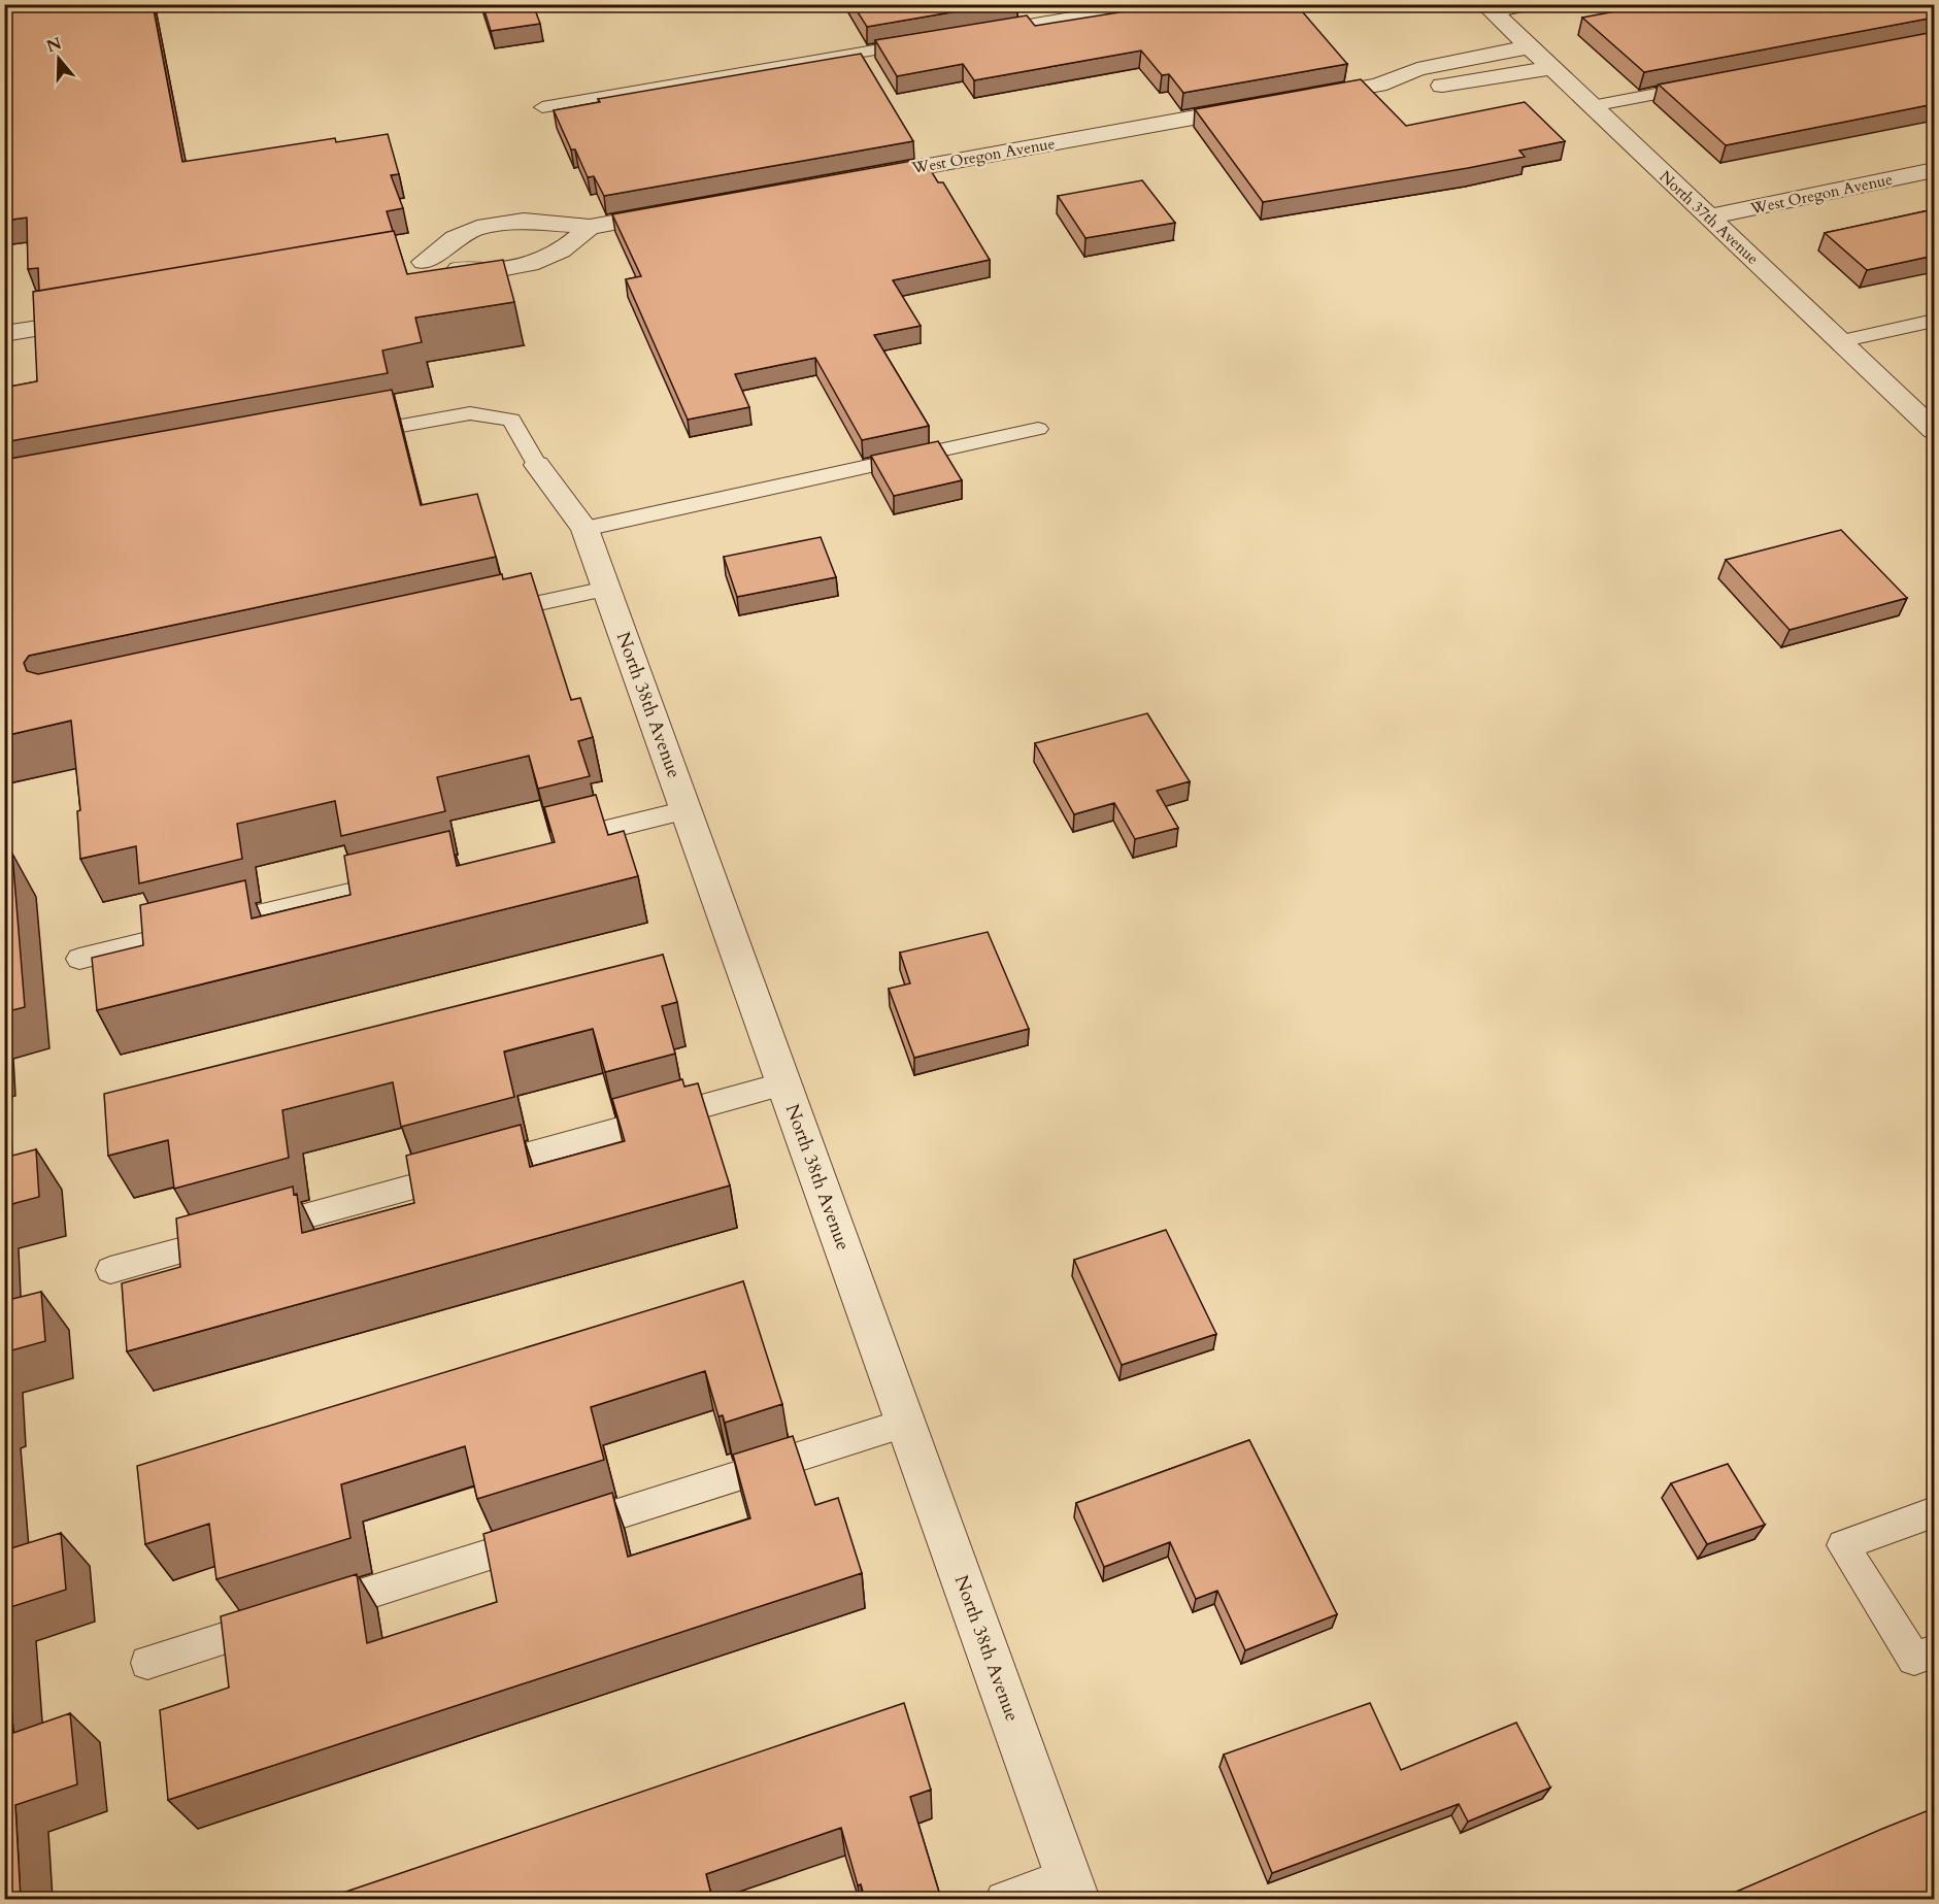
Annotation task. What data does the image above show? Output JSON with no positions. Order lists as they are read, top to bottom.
{
  "streets": {
    "street": ["West Oregon Avenue", "North 37th Avenue", "North 38th Avenue"]
  },
  "crossings": [
    ["West Oregon Avenue", "North 37th Avenue"]
  ],
  "north": "top"
}
